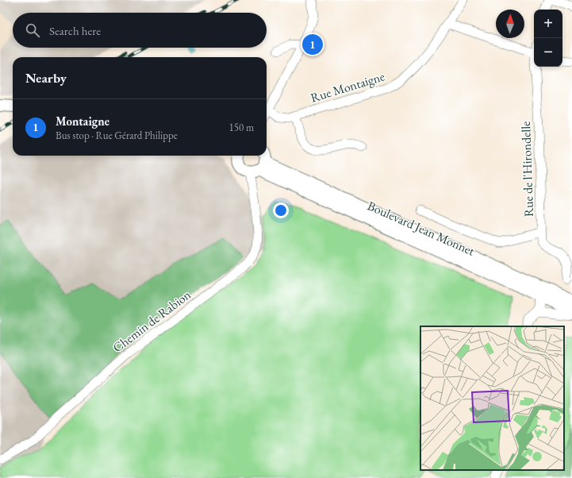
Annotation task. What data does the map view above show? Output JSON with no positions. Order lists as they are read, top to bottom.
{
  "streets": {
    "main road": ["Boulevard Jean Monnet"],
    "street": ["Rue Montaigne", "Rue de l'Hirondelle", "Chemin de Rabion"]
  },
  "crossings": [
    ["Boulevard Jean Monnet", "Chemin de Rabion"]
  ],
  "north": "top",
  "page": {
    "map_buttons": ["+", "−"],
    "search": "Search here",
    "pins": "1",
    "heading": "Nearby",
    "list": [
      {
        "mark": "1",
        "name": "Montaigne",
        "note": "Bus stop · Rue Gérard Philippe",
        "value": "150 m"
      }
    ]
  }
}
